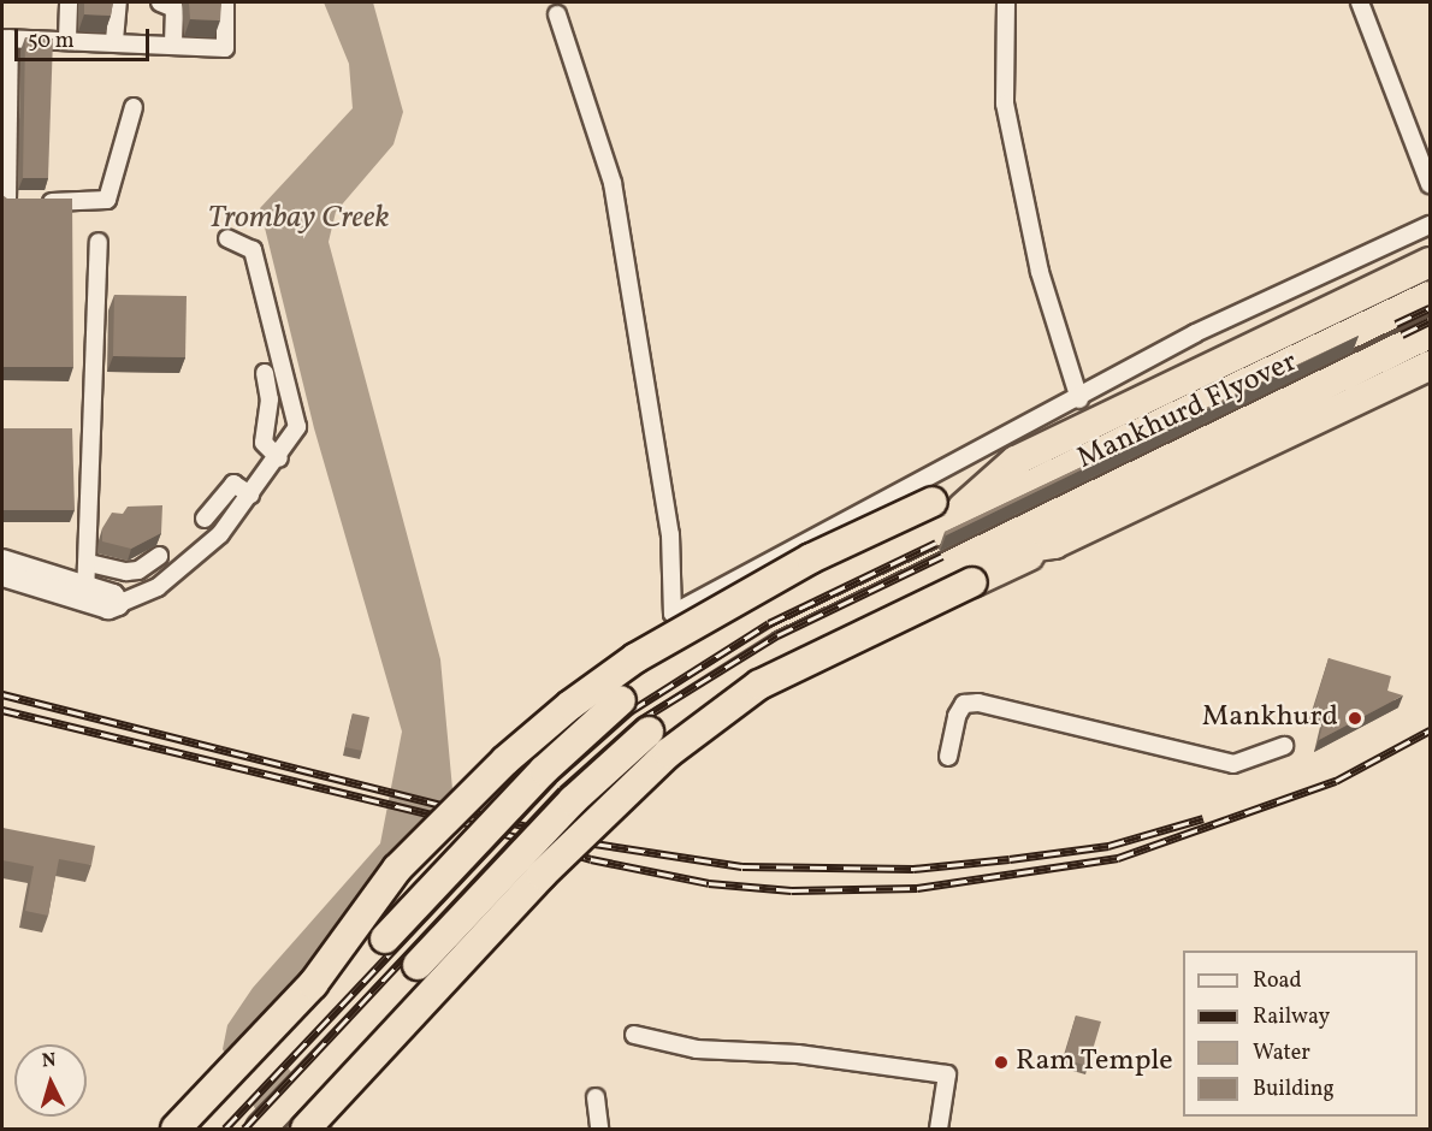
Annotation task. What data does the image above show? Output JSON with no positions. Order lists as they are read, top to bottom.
{
  "streets": {
    "highway": ["Mankhurd Flyover"]
  },
  "water": ["Trombay Creek"],
  "places": ["Mankhurd", "Ram Temple"],
  "legend": [
    "Road",
    "Railway",
    "Water",
    "Building"
  ],
  "scale_bar": "50 m",
  "north": "top"
}
